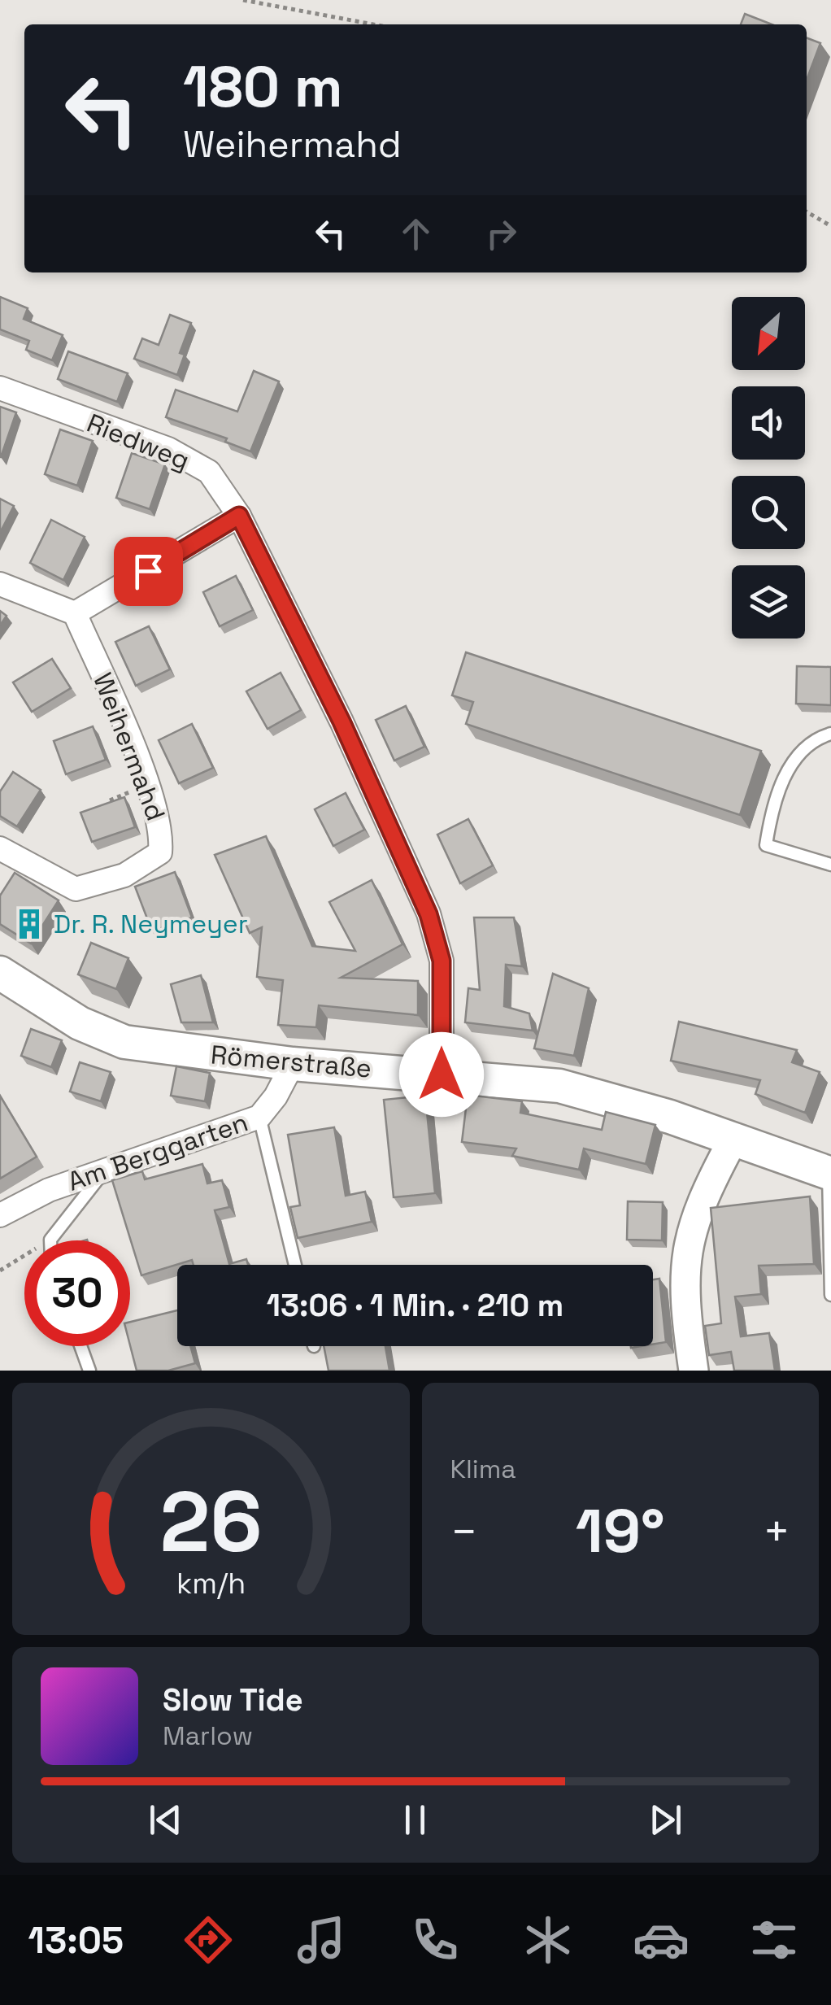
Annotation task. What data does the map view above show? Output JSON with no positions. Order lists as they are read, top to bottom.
{
  "streets": {
    "main road": ["Römerstraße"],
    "street": ["Riedweg", "Weihermahd", "Am Berggarten"]
  },
  "crossings": [
    ["Riedweg", "Römerstraße"],
    ["Römerstraße", "Am Berggarten"]
  ],
  "places": {
    "building": ["Dr. R. Neymeyer"]
  },
  "north": "bottom left",
  "page": {
    "turn": ["180 m", "Weihermahd"],
    "limit": "30",
    "trip": "13:06 · 1 Min. · 210 m",
    "tile": "Klima",
    "heat": ["−", "19°", "+"],
    "song": ["Slow Tide", "Marlow"],
    "tabs": "13:05",
    "gauge": ["26", "km/h"]
  }
}
